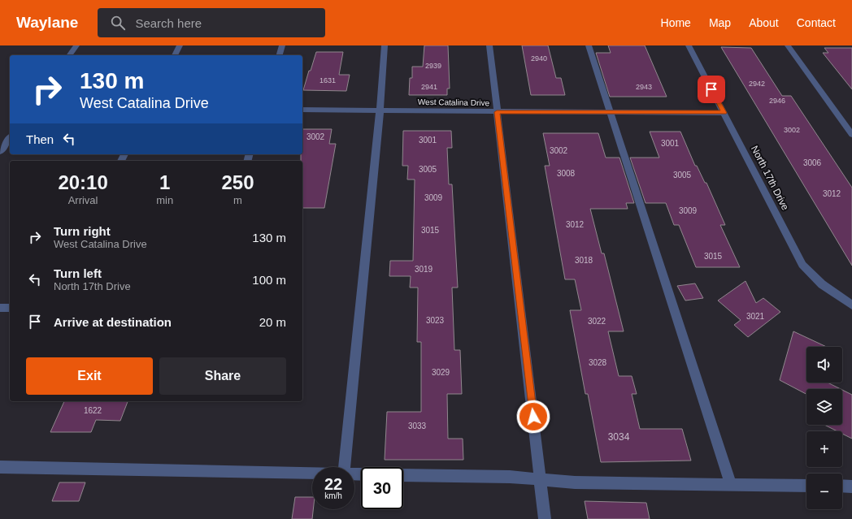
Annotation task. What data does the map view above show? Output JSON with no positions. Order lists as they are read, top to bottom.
{
  "streets": {
    "street": ["West Catalina Drive", "North 17th Drive"]
  },
  "crossings": [
    ["West Catalina Drive", "North 17th Drive"]
  ],
  "house_numbers": [
    "2940",
    "2939",
    "1631",
    "2942",
    "2941",
    "2943",
    "2946",
    "3002",
    "3002",
    "3001",
    "3001",
    "3002",
    "3006",
    "3005",
    "3008",
    "3005",
    "3012",
    "3009",
    "3009",
    "3012",
    "3015",
    "3015",
    "3018",
    "3019",
    "3021",
    "3023",
    "3022",
    "3028",
    "3029",
    "1622",
    "3033",
    "3034"
  ],
  "page": {
    "header": "Waylane",
    "search": "Search here",
    "nav": [
      "Home",
      "Map",
      "About",
      "Contact"
    ],
    "turn": ["130 m", "West Catalina Drive"],
    "then": "Then",
    "eta": [
      "20:10",
      "Arrival",
      "1",
      "min",
      "250",
      "m"
    ],
    "list": [
      {
        "name": "Turn right",
        "note": "West Catalina Drive",
        "value": "130 m"
      },
      {
        "name": "Turn left",
        "note": "North 17th Drive",
        "value": "100 m"
      },
      {
        "name": "Arrive at destination",
        "value": "20 m"
      }
    ],
    "map_buttons": ["+", "−"],
    "buttons": ["Exit", "Share"],
    "speed": "22 km/h",
    "limit": "30"
  }
}
